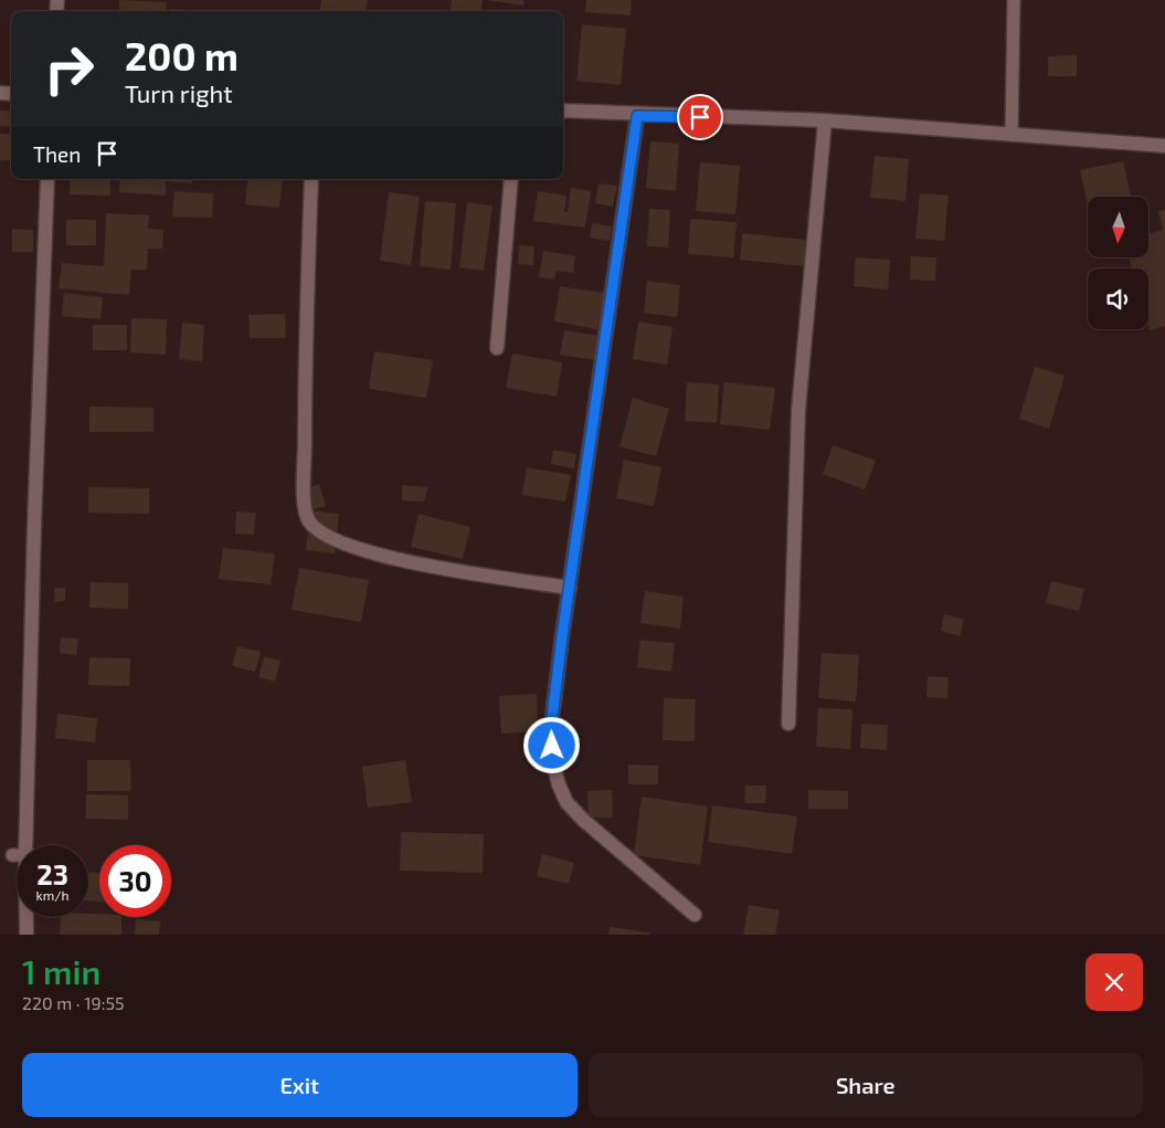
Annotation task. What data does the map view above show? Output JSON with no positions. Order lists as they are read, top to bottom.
{
  "north": "bottom",
  "page": {
    "turn": ["200 m", "Turn right"],
    "then": "Then",
    "speed": "23 km/h",
    "limit": "30",
    "heading": ["1 min", "220 m · 19:55"],
    "buttons": ["Exit", "Share"]
  }
}
